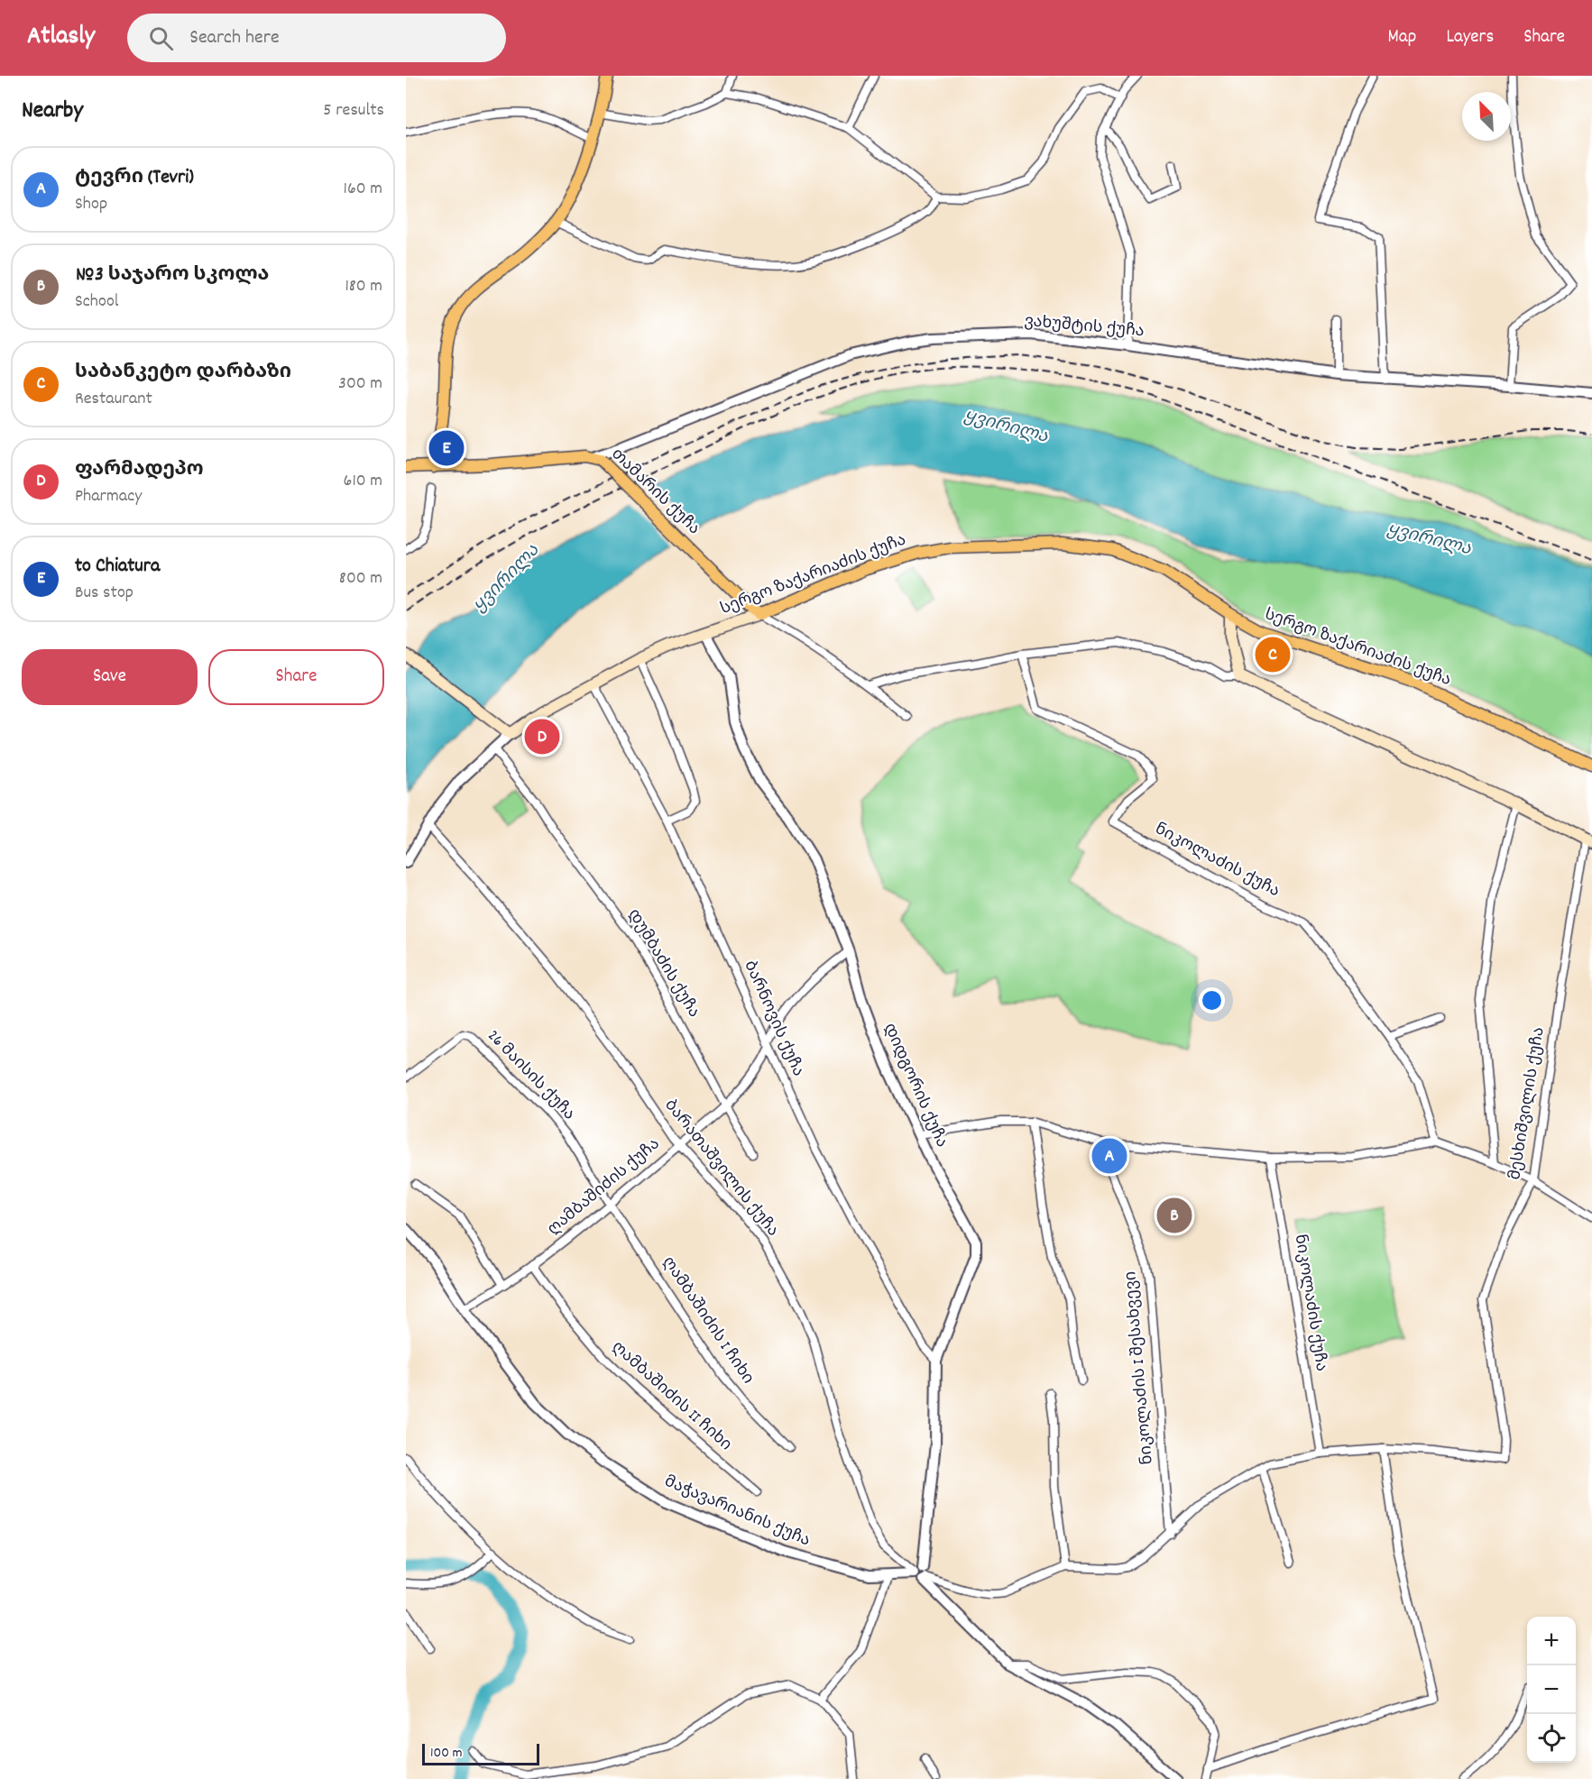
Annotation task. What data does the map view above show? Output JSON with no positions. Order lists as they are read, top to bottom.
{
  "streets": {
    "main road": ["თამარის ქუჩა", "სერგო ზაქარიაძის ქუჩა"],
    "street": [
      "ვახუშტის ქუჩა",
      "ნიკოლაძის ქუჩა",
      "დუმბაძის ქუჩა",
      "ბარნოვის ქუჩა",
      "26 მაისის ქუჩა",
      "დიდგორის ქუჩა",
      "მესხიშვილის ქუჩა",
      "ბარათაშვილის ქუჩა",
      "ღამბაშიძის ქუჩა",
      "ღამბაშიძის I ჩიხი",
      "ნიკოლაძის I შესახვევი",
      "ღამბაშიძის II ჩიხი",
      "მაჭავარიანის ქუჩა"
    ]
  },
  "crossings": [
    ["ვახუშტის ქუჩა", "თამარის ქუჩა"],
    ["თამარის ქუჩა", "სერგო ზაქარიაძის ქუჩა"],
    ["სერგო ზაქარიაძის ქუჩა", "ბარნოვის ქუჩა"],
    ["სერგო ზაქარიაძის ქუჩა", "დიდგორის ქუჩა"],
    ["დუმბაძის ქუჩა", "ღამბაშიძის ქუჩა"],
    ["ბარნოვის ქუჩა", "დიდგორის ქუჩა"],
    ["ბარნოვის ქუჩა", "ღამბაშიძის ქუჩა"],
    ["26 მაისის ქუჩა", "ღამბაშიძის ქუჩა"],
    ["26 მაისის ქუჩა", "ღამბაშიძის I ჩიხი"],
    ["დიდგორის ქუჩა", "ბარათაშვილის ქუჩა"],
    ["დიდგორის ქუჩა", "ღამბაშიძის ქუჩა"],
    ["დიდგორის ქუჩა", "მაჭავარიანის ქუჩა"],
    ["ბარათაშვილის ქუჩა", "ღამბაშიძის ქუჩა"],
    ["ბარათაშვილის ქუჩა", "მაჭავარიანის ქუჩა"],
    ["ღამბაშიძის ქუჩა", "ღამბაშიძის I ჩიხი"],
    ["ღამბაშიძის ქუჩა", "ღამბაშიძის II ჩიხი"],
    ["ღამბაშიძის ქუჩა", "მაჭავარიანის ქუჩა"]
  ],
  "water": ["ყვირილა"],
  "scale_bar": "100 m",
  "north": "top left",
  "page": {
    "header": "Atlasly",
    "search": "Search here",
    "nav": ["Map", "Layers", "Share"],
    "heading": ["Nearby", "5 results"],
    "list": [
      {
        "mark": "A",
        "name": "ტევრი (Tevri)",
        "note": "Shop",
        "value": "160 m"
      },
      {
        "mark": "B",
        "name": "№3 საჯარო სკოლა",
        "note": "School",
        "value": "180 m"
      },
      {
        "mark": "C",
        "name": "საბანკეტო დარბაზი",
        "note": "Restaurant",
        "value": "300 m"
      },
      {
        "mark": "D",
        "name": "ფარმადეპო",
        "note": "Pharmacy",
        "value": "610 m"
      },
      {
        "mark": "E",
        "name": "to Chiatura",
        "note": "Bus stop",
        "value": "800 m"
      }
    ],
    "pins": [
      "E",
      "C",
      "D",
      "A",
      "B"
    ],
    "buttons": ["Save", "Share"],
    "map_buttons": ["+", "−"],
    "scale": "100 m"
  }
}
